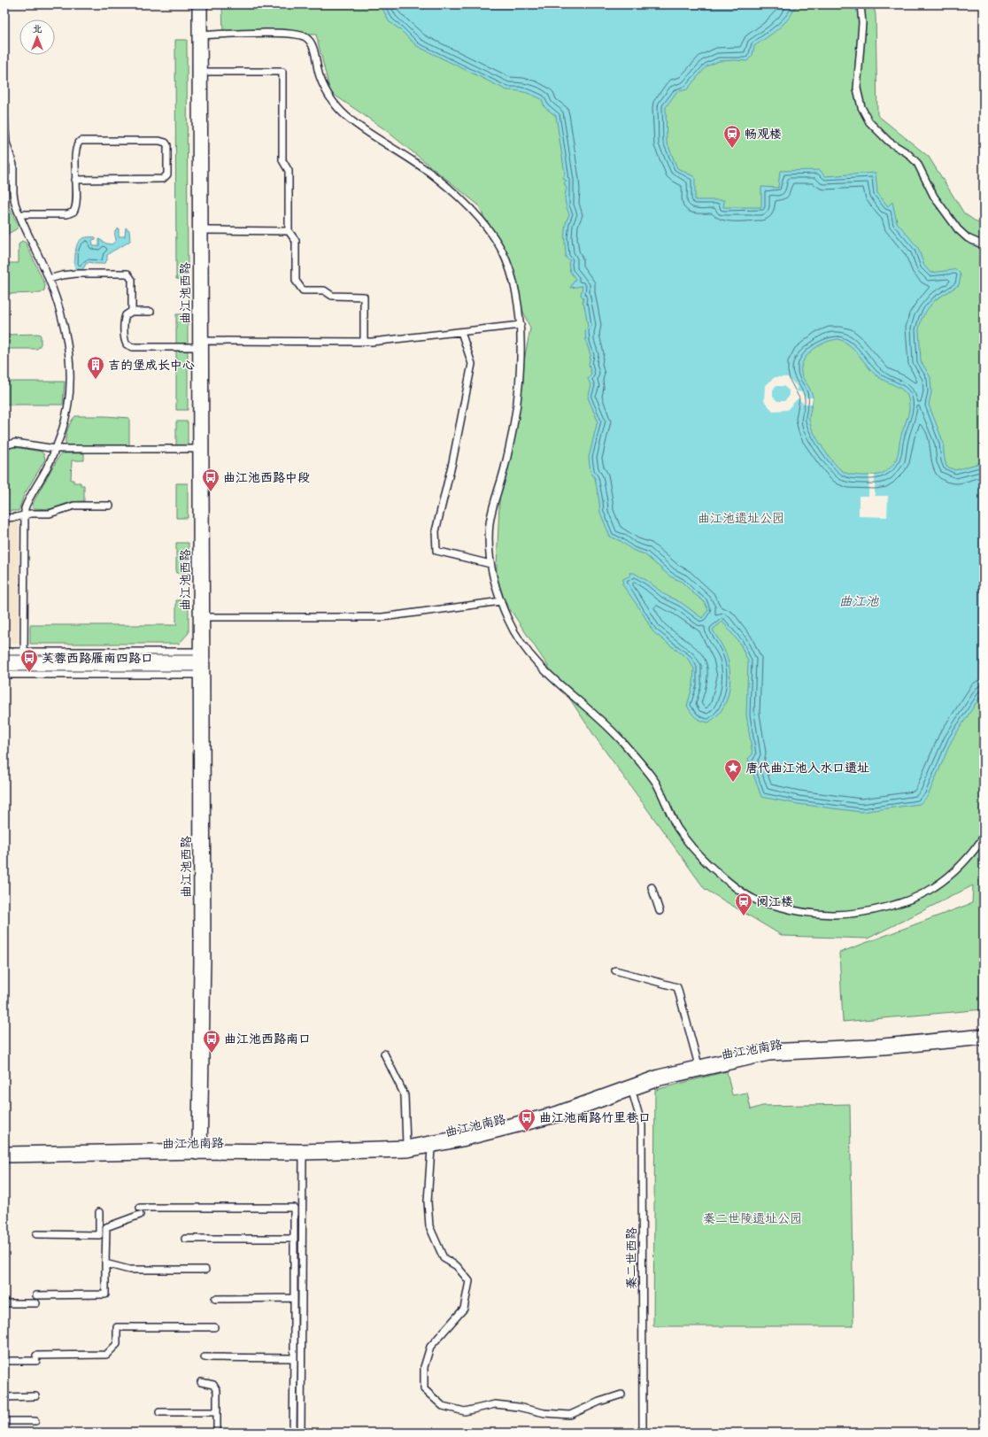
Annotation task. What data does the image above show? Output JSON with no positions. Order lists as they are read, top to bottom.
{
  "streets": {
    "street": ["曲江池西路", "曲江池南路", "秦二世西路"]
  },
  "crossings": [
    ["曲江池西路", "曲江池南路"],
    ["曲江池南路", "秦二世西路"]
  ],
  "water": ["曲江池"],
  "parks": ["曲江池遗址公园", "秦二世陵遗址公园"],
  "places": {
    "station": ["畅观楼", "阅江楼"],
    "building": ["吉的堡成长中心"],
    "bus stop": [
      "曲江池西路中段",
      "芙蓉西路雁南四路口",
      "曲江池西路南口",
      "曲江池南路竹里巷口"
    ],
    "place": ["唐代曲江池入水口遗址"]
  },
  "north": "top"
}
